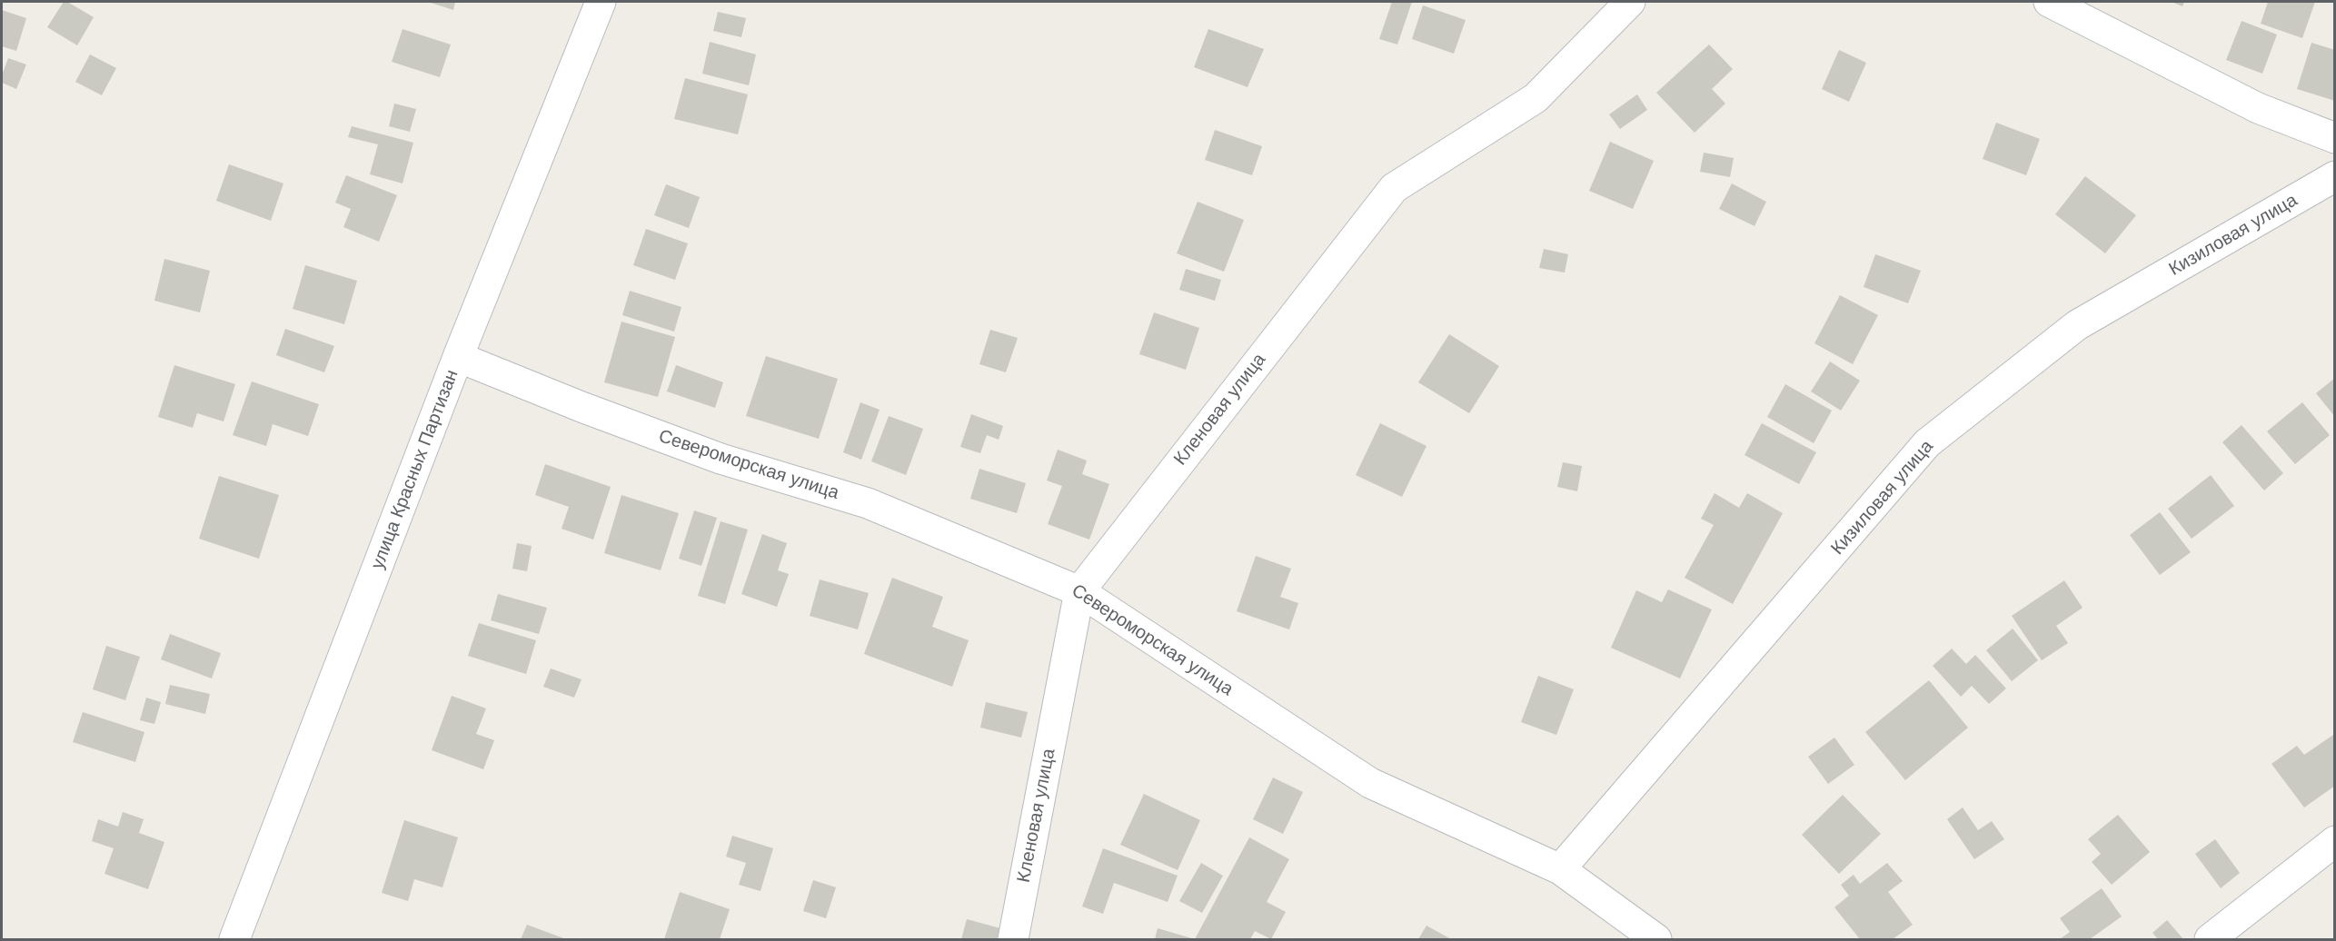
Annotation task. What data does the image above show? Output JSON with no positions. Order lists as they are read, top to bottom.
{
  "streets": {
    "street": [
      "Кизиловая улица",
      "Кленовая улица",
      "Североморская улица",
      "улица Красных Партизан"
    ]
  },
  "crossings": [
    ["Кизиловая улица", "Североморская улица"],
    ["Кленовая улица", "Североморская улица"],
    ["Североморская улица", "улица Красных Партизан"]
  ]
}
